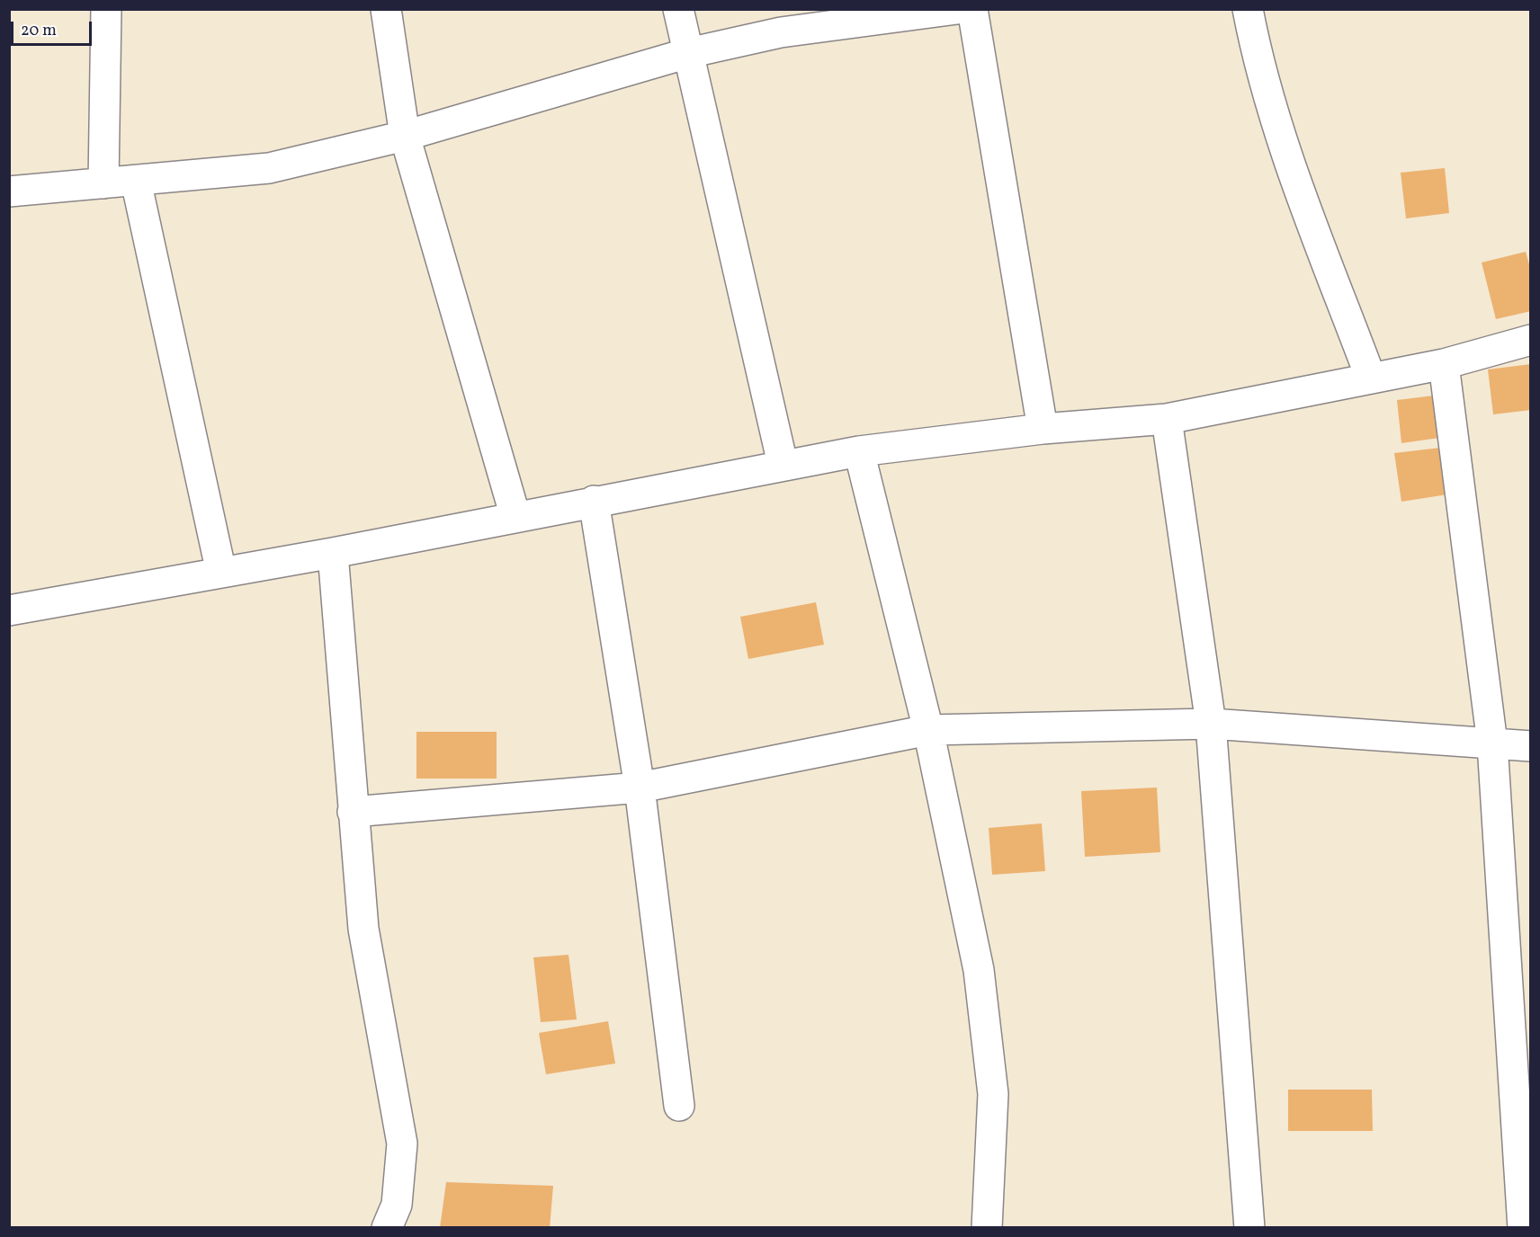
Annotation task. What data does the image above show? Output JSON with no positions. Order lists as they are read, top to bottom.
{
  "scale_bar": "20 m"
}
